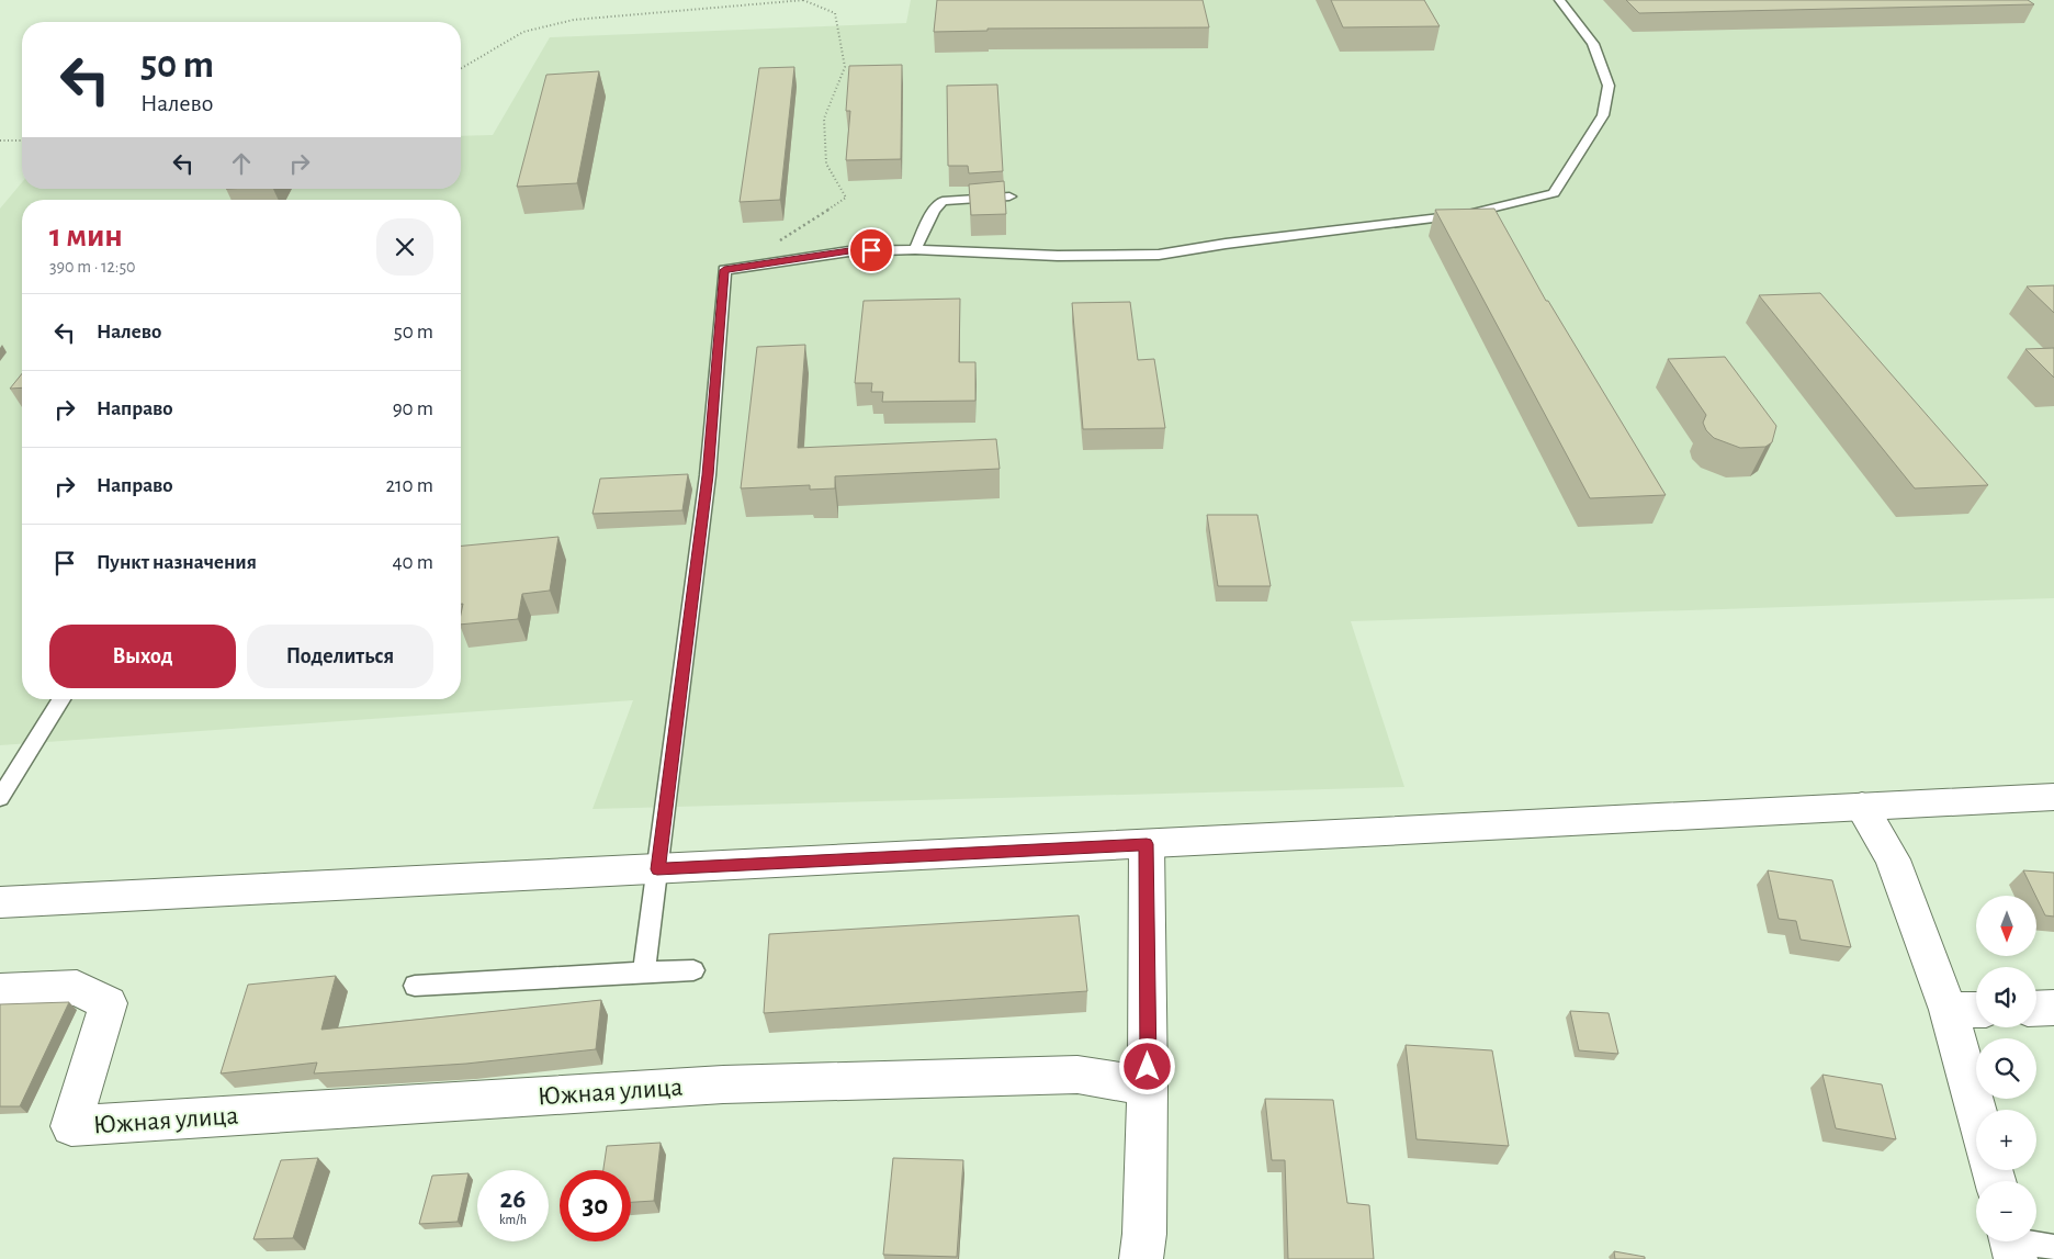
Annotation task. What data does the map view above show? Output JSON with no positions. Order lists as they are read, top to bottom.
{
  "streets": {
    "main road": ["Южная улица"]
  },
  "north": "bottom",
  "page": {
    "turn": ["50 m", "Налево"],
    "heading": ["1 мин", "390 m · 12:50"],
    "list": [
      {
        "name": "Налево",
        "value": "50 m"
      },
      {
        "name": "Направо",
        "value": "90 m"
      },
      {
        "name": "Направо",
        "value": "210 m"
      },
      {
        "name": "Пункт назначения",
        "value": "40 m"
      }
    ],
    "buttons": ["Выход", "Поделиться"],
    "map_buttons": ["+", "−"],
    "speed": "26 km/h",
    "limit": "30"
  }
}
